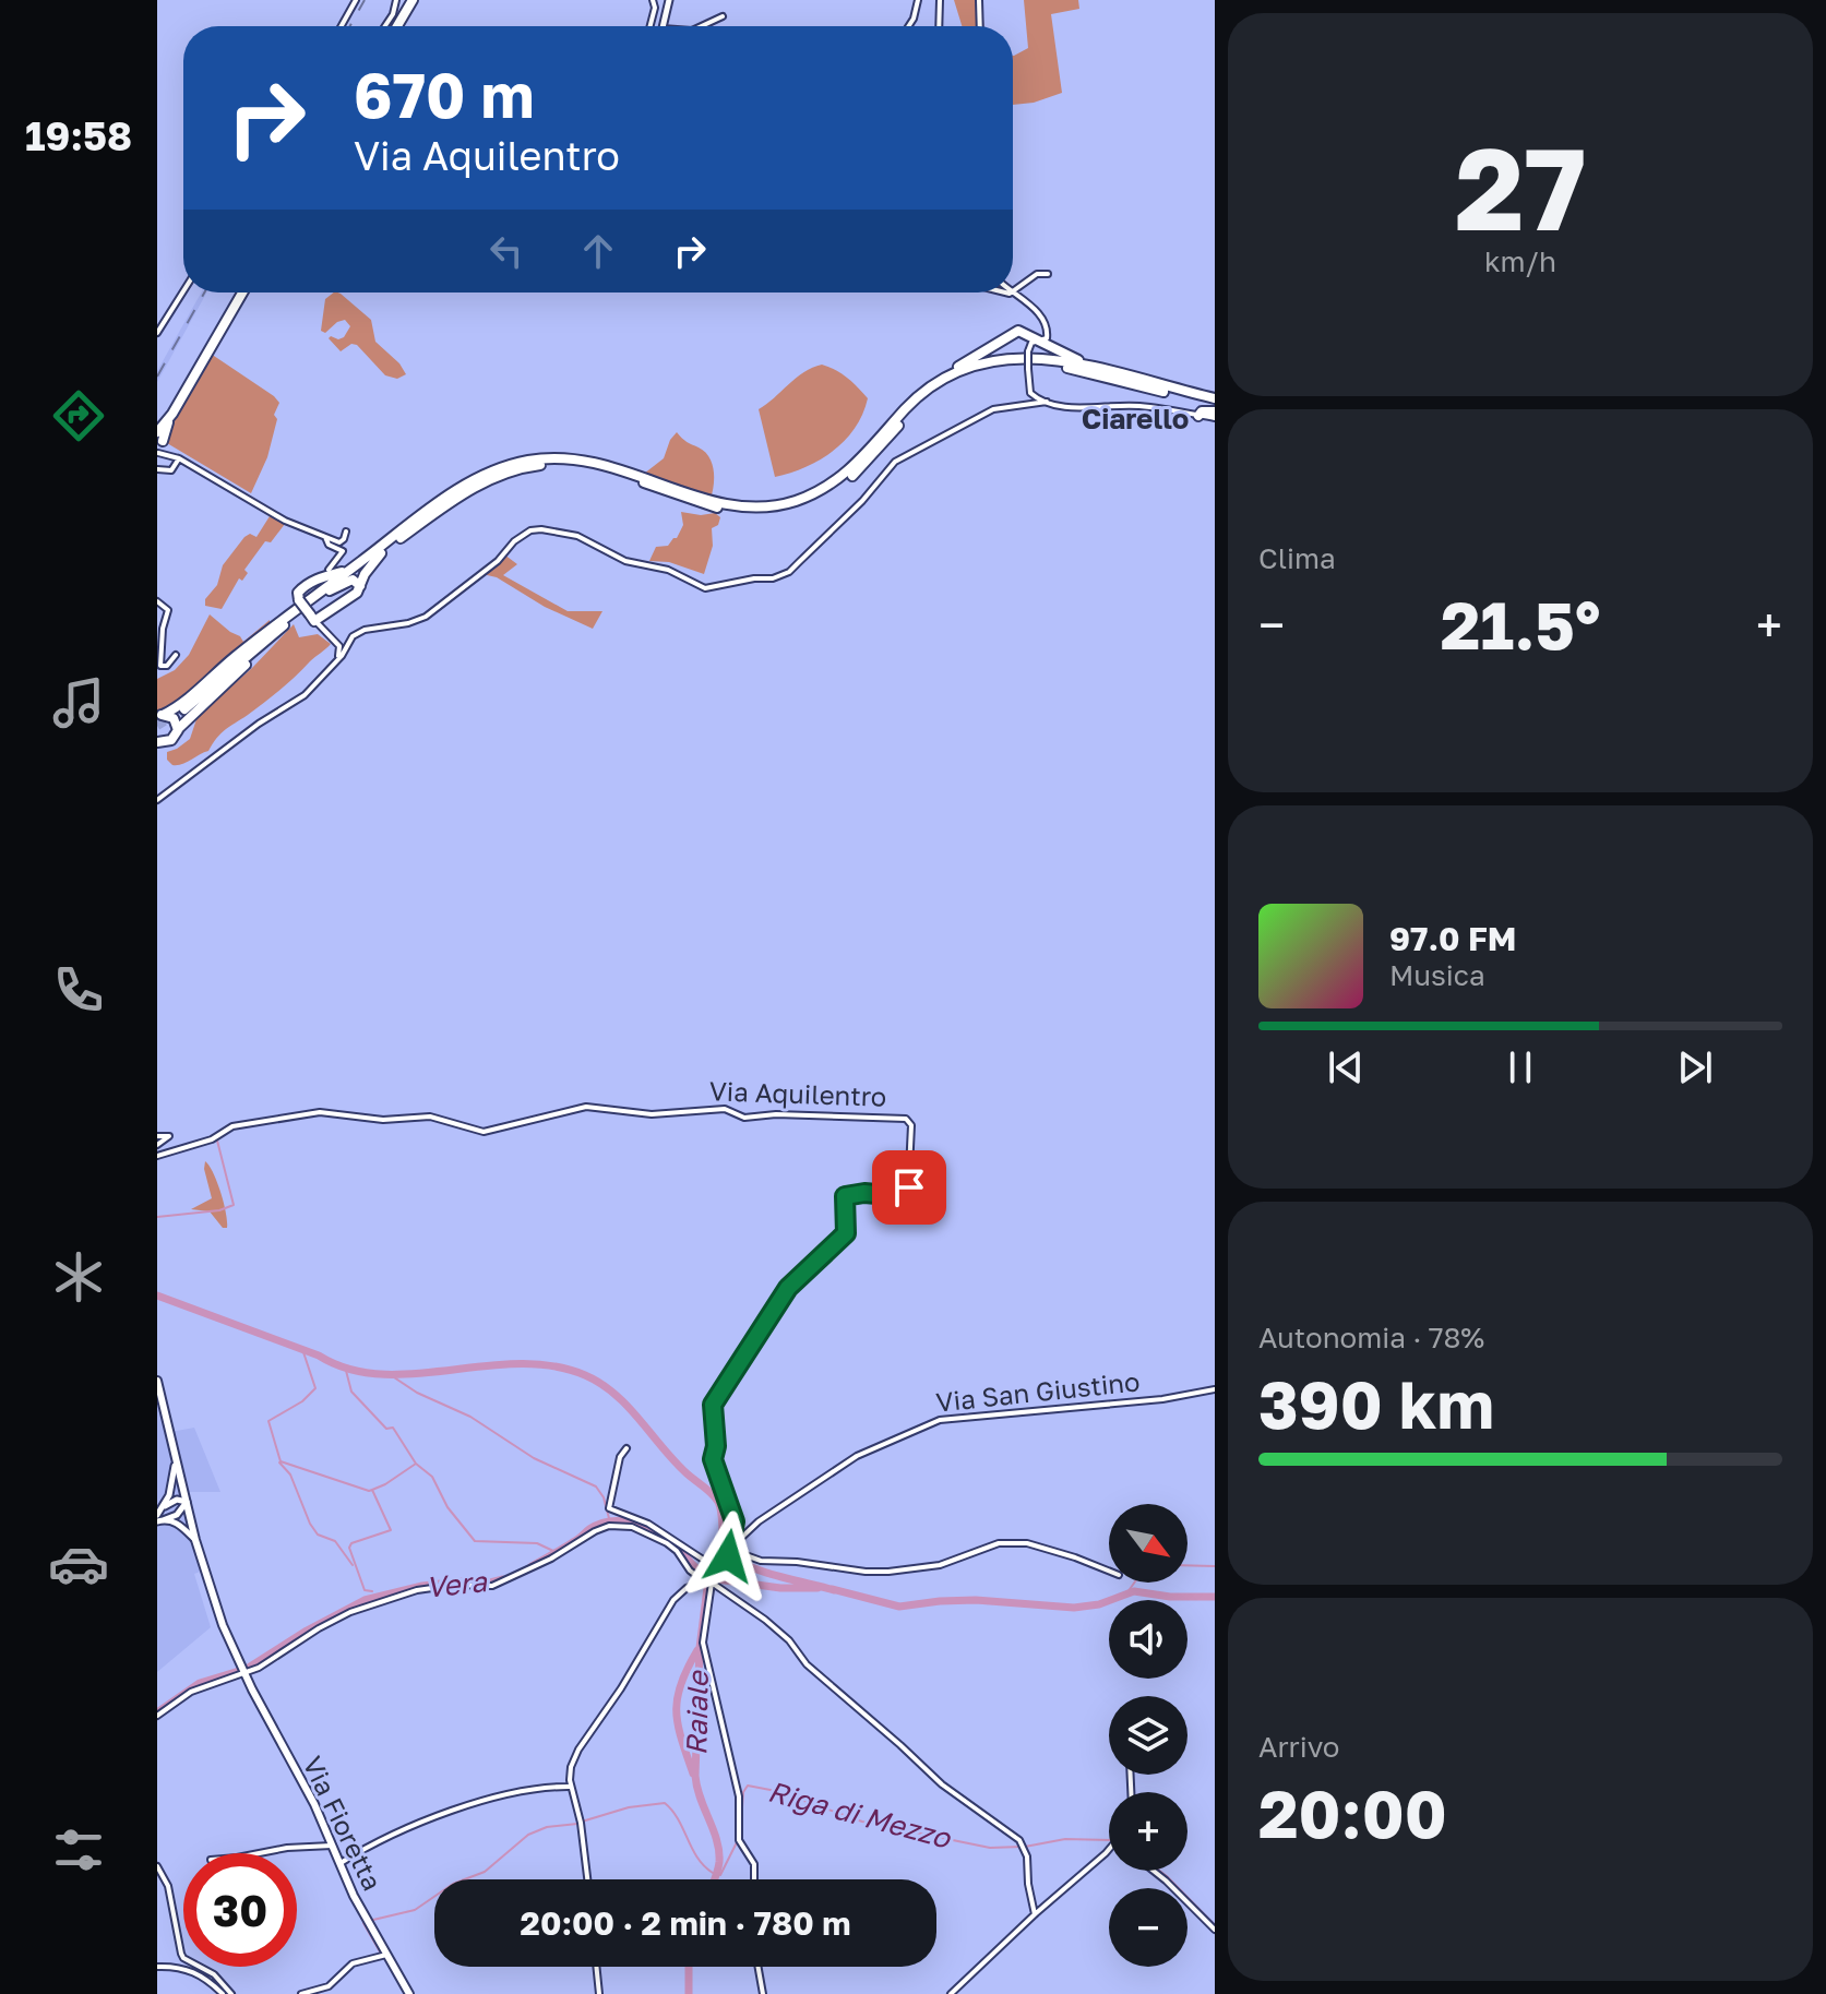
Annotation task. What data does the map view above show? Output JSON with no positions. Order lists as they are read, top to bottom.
{
  "streets": {
    "main road": ["Via Fioretta"],
    "street": ["Via Aquilentro", "Via San Giustino"]
  },
  "crossings": [
    ["Via Aquilentro", "Via San Giustino"]
  ],
  "districts": ["Ciarello"],
  "water": ["Vera", "Raiale", "Riga di Mezzo"],
  "north": "bottom right",
  "page": {
    "tabs": "19:58",
    "tile": [
      ["27", "km/h"],
      "Clima",
      ["Autonomia · 78%", "390 km"],
      ["Arrivo", "20:00"]
    ],
    "turn": ["670 m", "Via Aquilentro"],
    "heat": ["−", "21.5°", "+"],
    "song": ["97.0 FM", "Musica"],
    "map_buttons": ["+", "−"],
    "limit": "30",
    "trip": "20:00 · 2 min · 780 m"
  }
}
